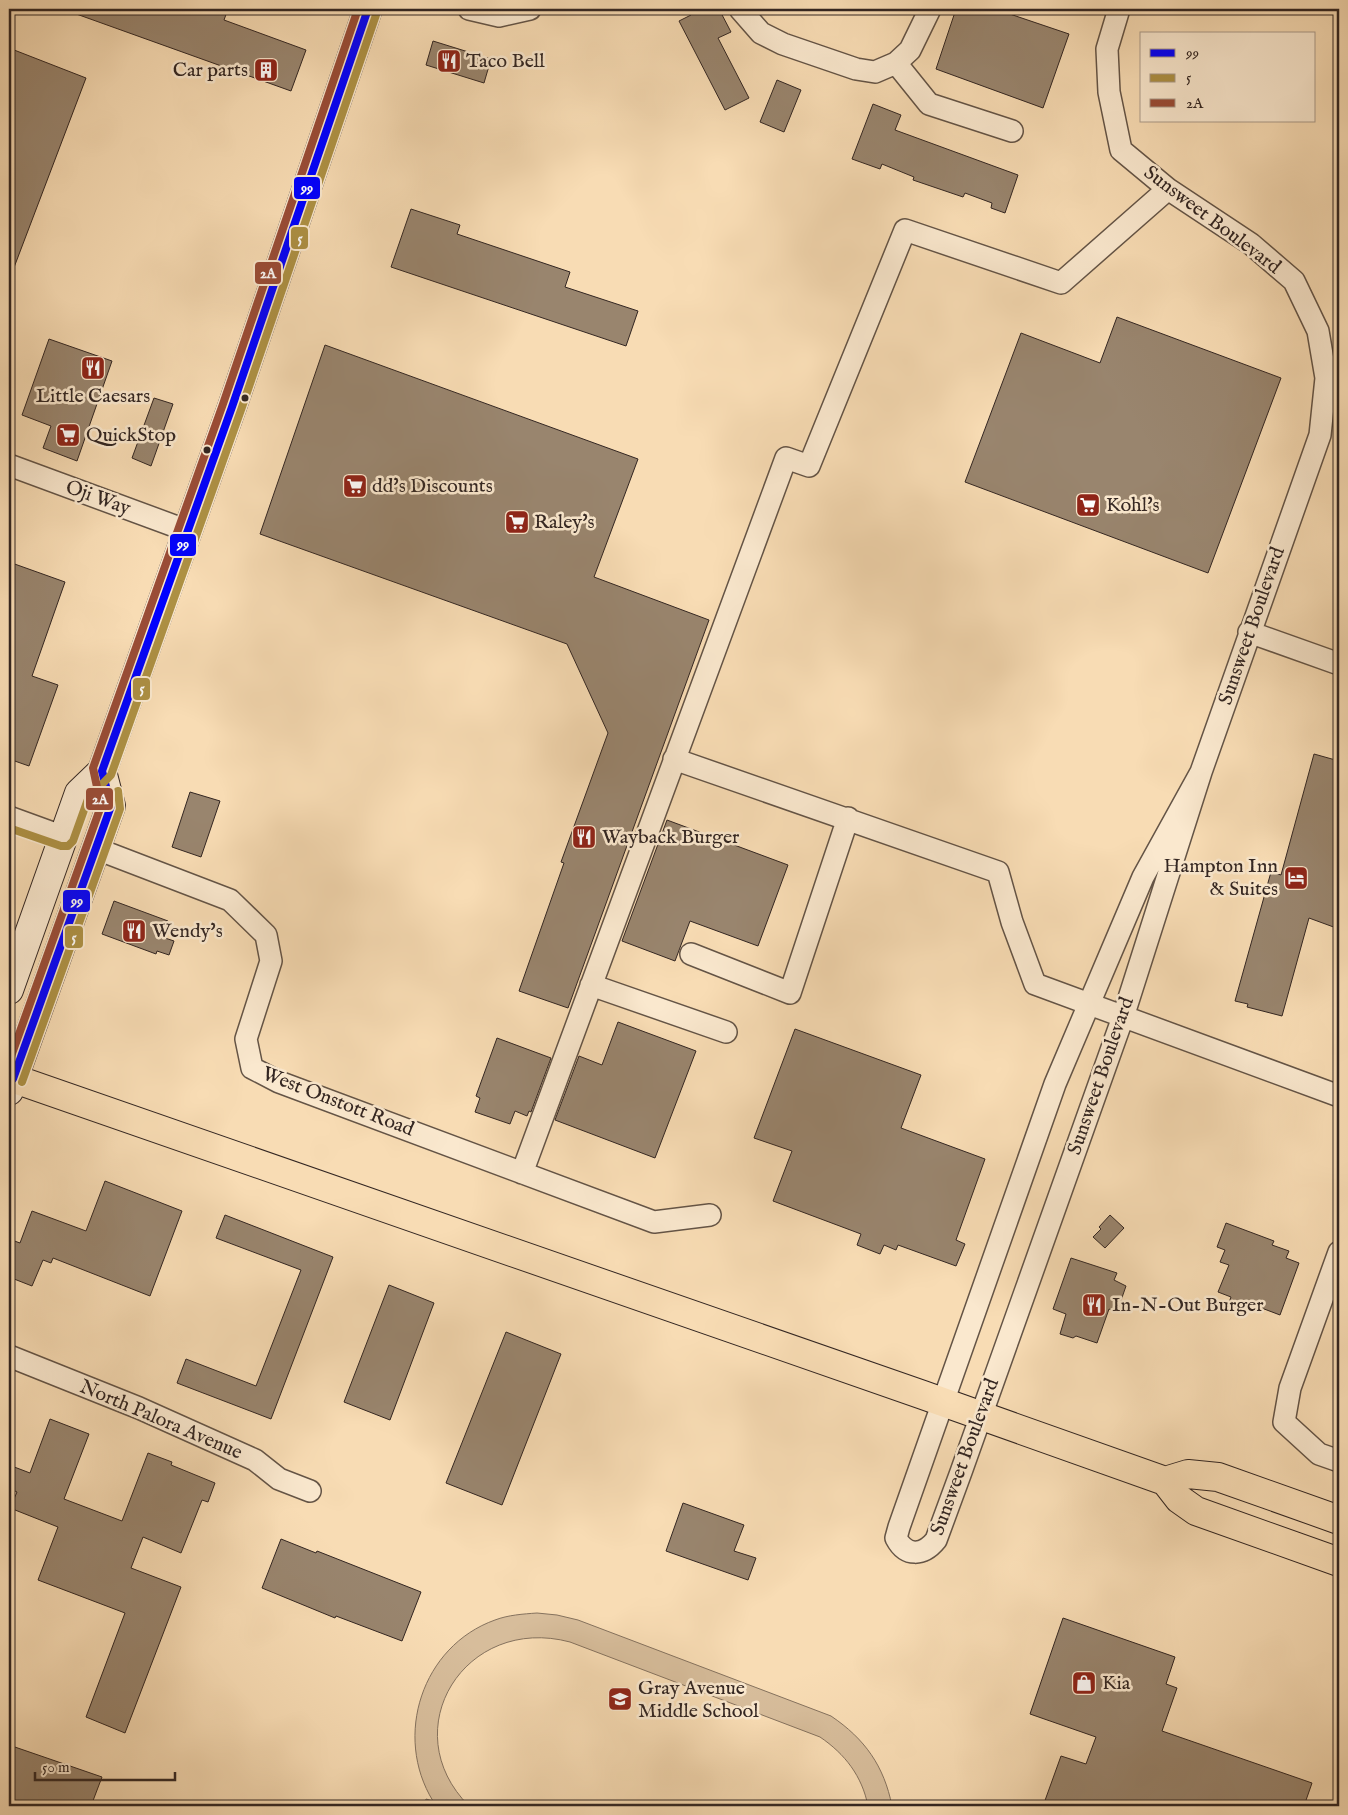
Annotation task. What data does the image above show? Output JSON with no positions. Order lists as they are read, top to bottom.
{
  "streets": {
    "street": [
      "Sunsweet Boulevard",
      "Oji Way",
      "West Onstott Road",
      "North Palora Avenue"
    ]
  },
  "places": {
    "restaurant": [
      "Taco Bell",
      "Little Caesars",
      "Wayback Burger",
      "Wendy's",
      "In-N-Out Burger"
    ],
    "building": ["Car parts"],
    "supermarket": [
      "QuickStop",
      "dd's Discounts",
      "Kohl's",
      "Raley's"
    ],
    "hotel": ["Hampton Inn & Suites"],
    "shop": ["Kia"],
    "school or university": ["Gray Avenue Middle School"]
  },
  "lines": ["transit line 99", "transit line 2A", "transit line 5"],
  "legend": ["99", "5", "2A"],
  "scale_bar": "50 m"
}
